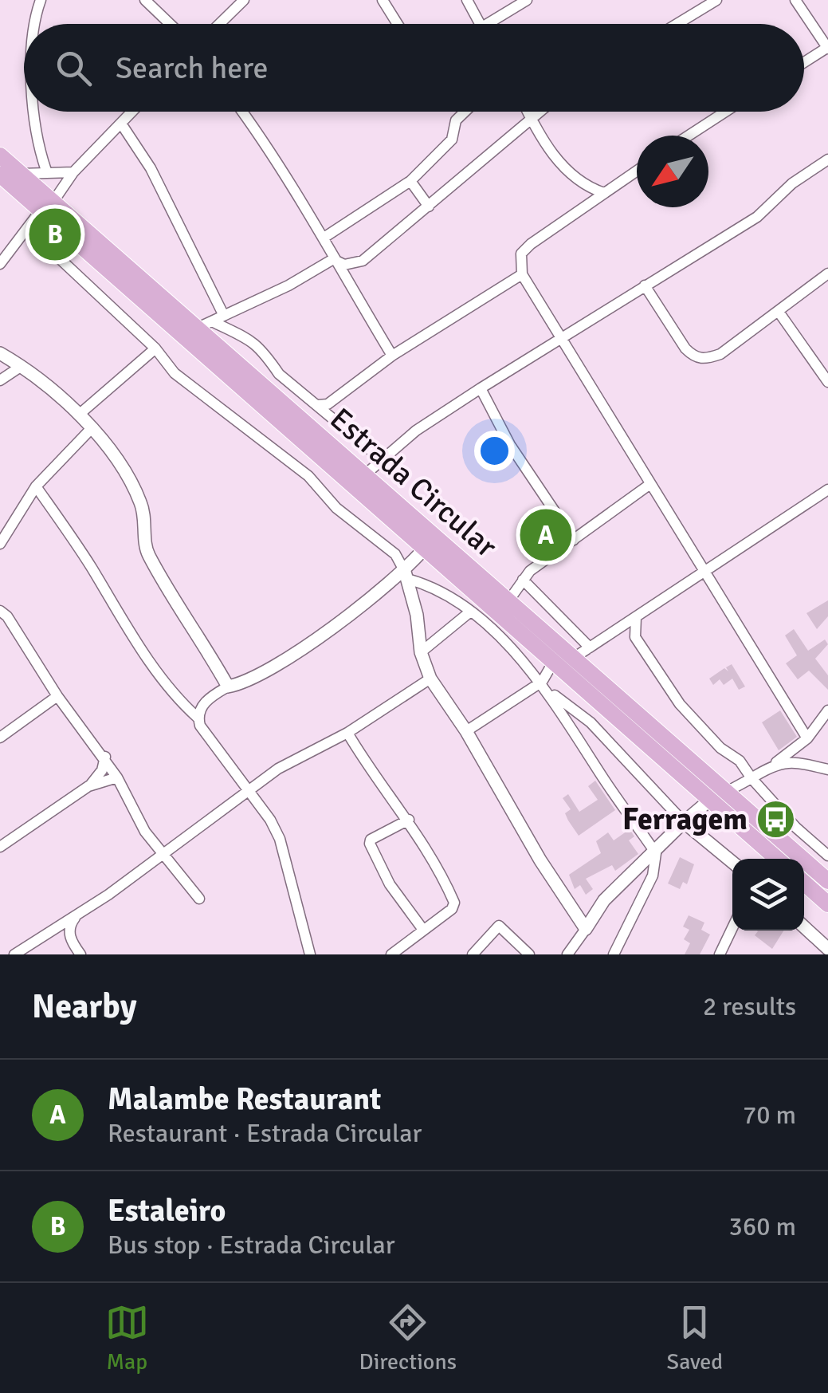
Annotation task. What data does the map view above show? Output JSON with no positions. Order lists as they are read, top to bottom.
{
  "streets": {
    "main road": ["Estrada Circular"]
  },
  "places": {
    "bus stop": ["Ferragem"]
  },
  "north": "bottom left",
  "page": {
    "search": "Search here",
    "pins": ["B", "A"],
    "heading": ["Nearby", "2 results"],
    "list": [
      {
        "mark": "A",
        "name": "Malambe Restaurant",
        "note": "Restaurant · Estrada Circular",
        "value": "70 m"
      },
      {
        "mark": "B",
        "name": "Estaleiro",
        "note": "Bus stop · Estrada Circular",
        "value": "360 m"
      }
    ],
    "nav": ["Map", "Directions", "Saved"]
  }
}
